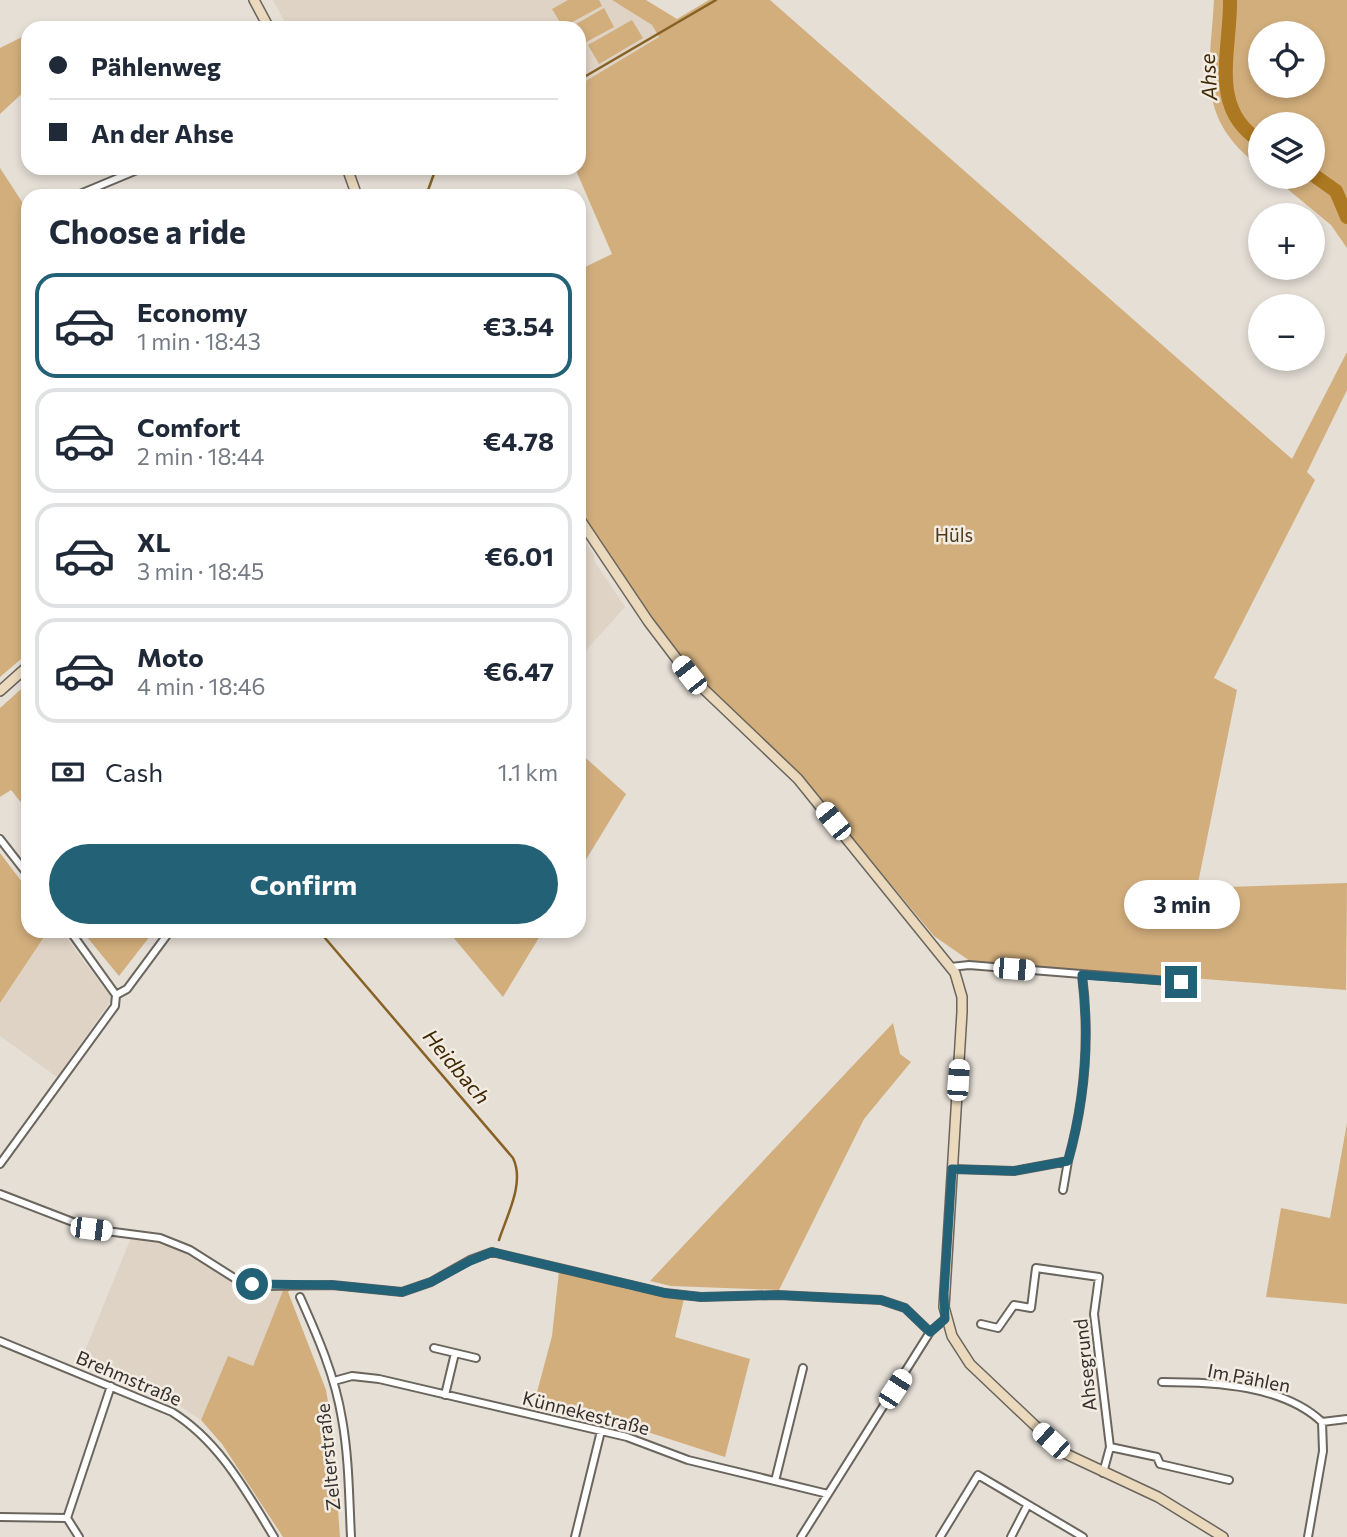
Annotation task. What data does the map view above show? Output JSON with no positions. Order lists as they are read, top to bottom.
{
  "streets": {
    "street": [
      "Ahsegrund",
      "Brehmstraße",
      "Im Pählen",
      "Künnekestraße",
      "Zelterstraße"
    ]
  },
  "crossings": [
    ["Künnekestraße", "Zelterstraße"]
  ],
  "water": ["Ahse", "Heidbach"],
  "parks": ["Hüls"],
  "page": {
    "map_buttons": ["+", "−"],
    "banner": ["Pählenweg", "An der Ahse"],
    "heading": "Choose a ride",
    "list": [
      {
        "name": "Economy",
        "note": "1 min · 18:43",
        "value": "€3.54"
      },
      {
        "name": "Comfort",
        "note": "2 min · 18:44",
        "value": "€4.78"
      },
      {
        "name": "XL",
        "note": "3 min · 18:45",
        "value": "€6.01"
      },
      {
        "name": "Moto",
        "note": "4 min · 18:46",
        "value": "€6.47"
      }
    ],
    "pay": ["Cash", "1.1 km"],
    "buttons": "Confirm",
    "bubble": "3 min"
  }
}
